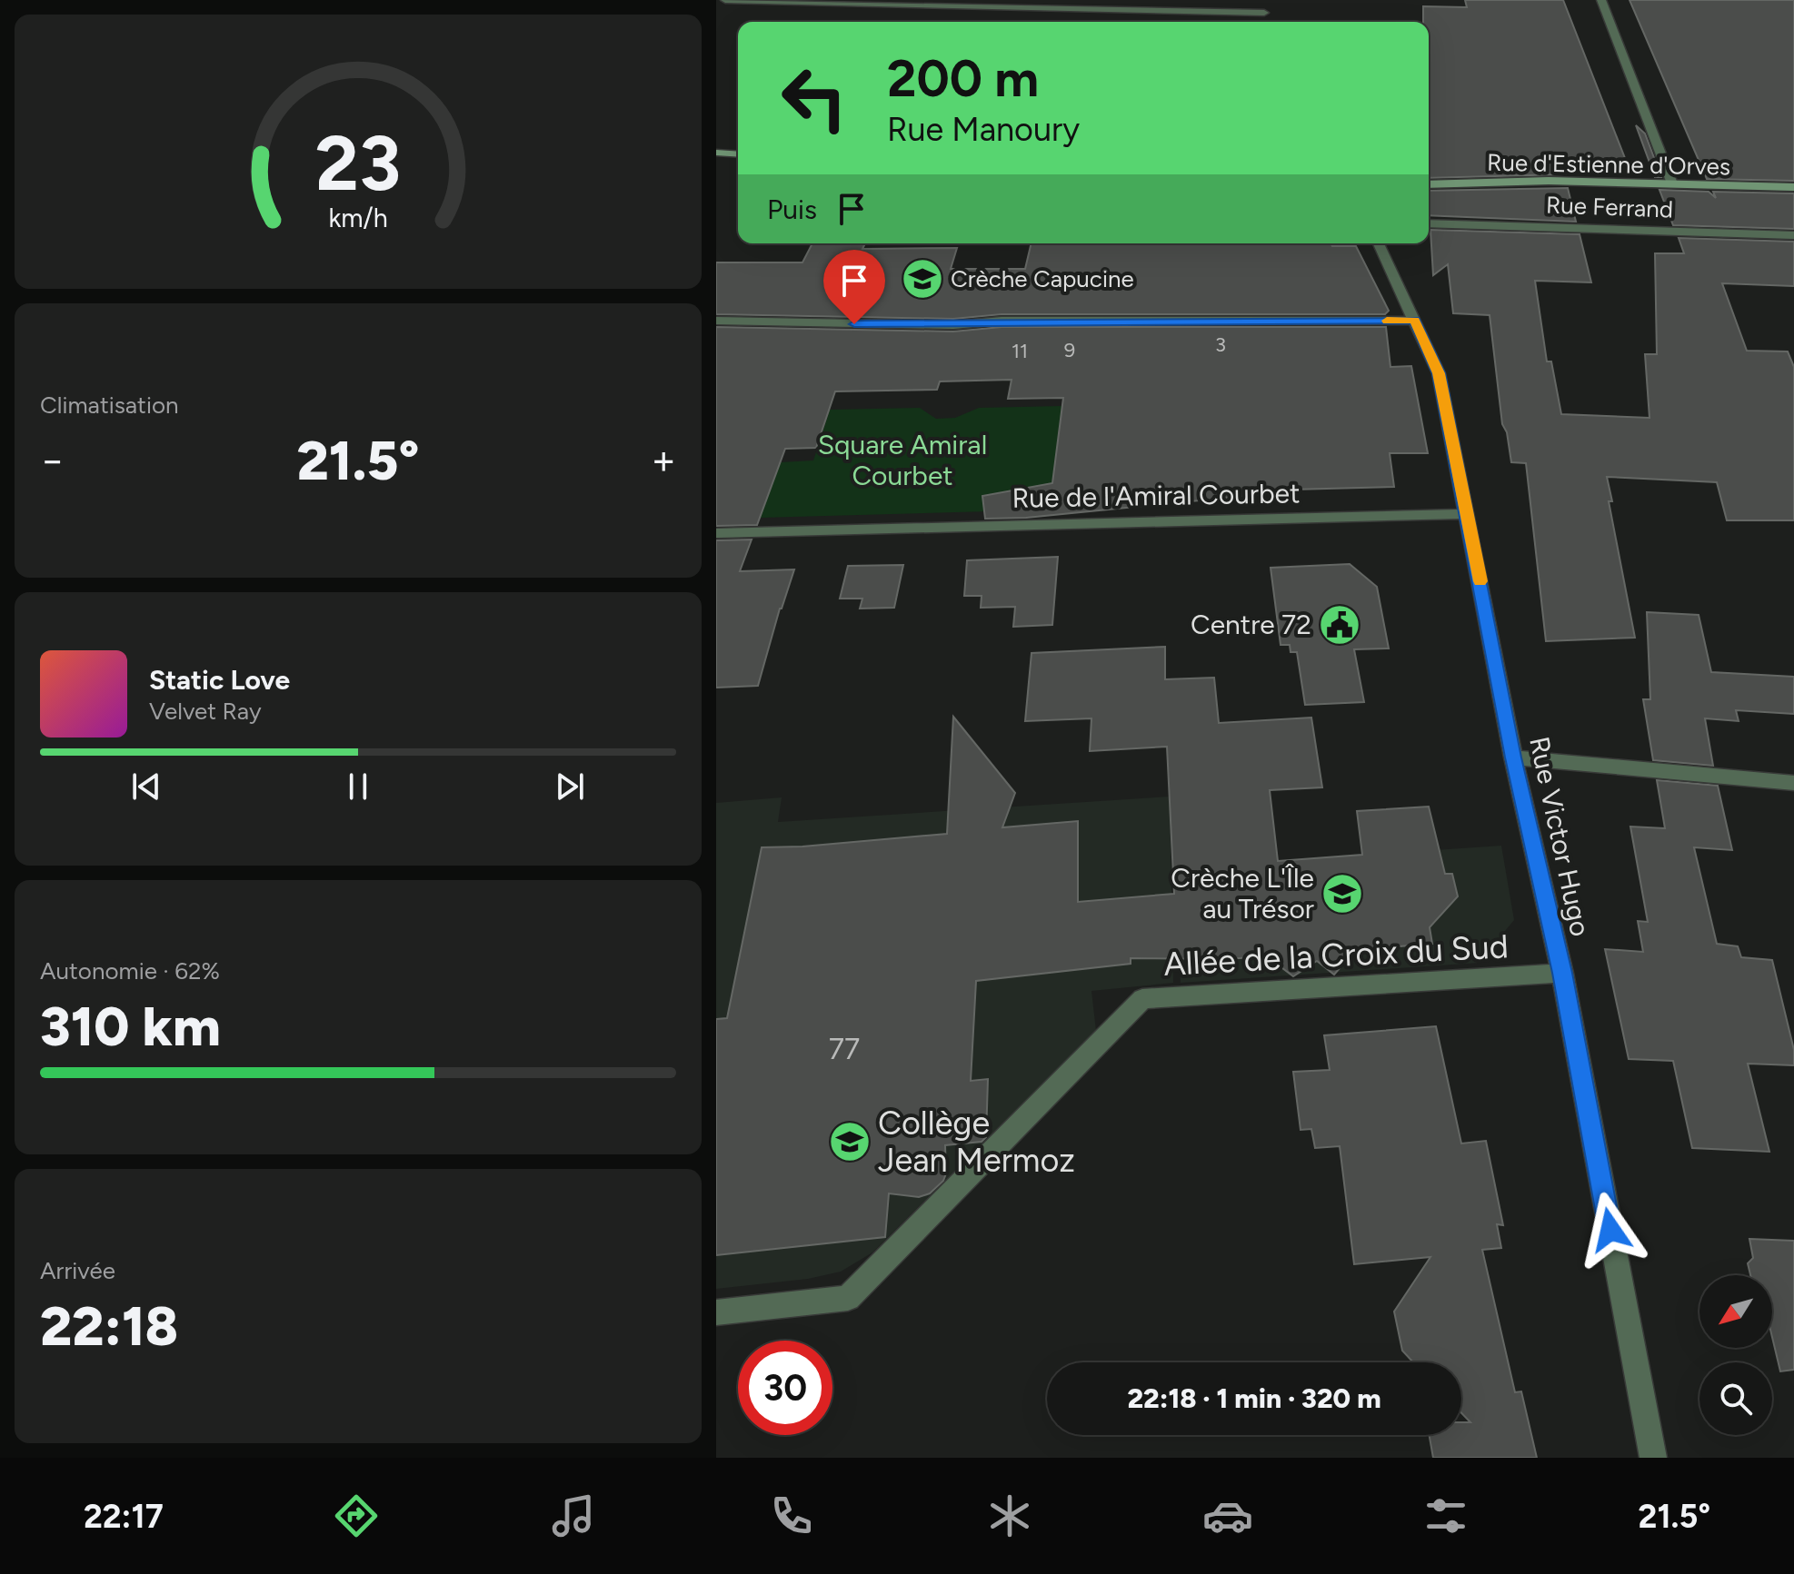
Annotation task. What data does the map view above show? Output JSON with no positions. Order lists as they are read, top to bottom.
{
  "streets": {
    "street": [
      "Rue d'Estienne d'Orves",
      "Rue Ferrand",
      "Rue de l'Amiral Courbet",
      "Rue Victor Hugo",
      "Allée de la Croix du Sud"
    ]
  },
  "crossings": [
    ["Rue de l'Amiral Courbet", "Rue Victor Hugo"],
    ["Rue Victor Hugo", "Allée de la Croix du Sud"]
  ],
  "parks": ["Square Amiral Courbet"],
  "places": {
    "school or university": ["Crèche Capucine", "Crèche L'Île au Trésor", "Collège Jean Mermoz"],
    "public building": ["Centre 72"]
  },
  "house_numbers": [
    "3",
    "9",
    "11",
    "77"
  ],
  "north": "bottom left",
  "page": {
    "turn": ["200 m", "Rue Manoury"],
    "then": "Puis",
    "tile": [
      "Climatisation",
      ["Autonomie · 62%", "310 km"],
      ["Arrivée", "22:18"]
    ],
    "heat": ["−", "21.5°", "+"],
    "song": ["Static Love", "Velvet Ray"],
    "limit": "30",
    "trip": "22:18 · 1 min · 320 m",
    "tabs": ["22:17", "21.5°"],
    "gauge": ["23", "km/h"]
  }
}
